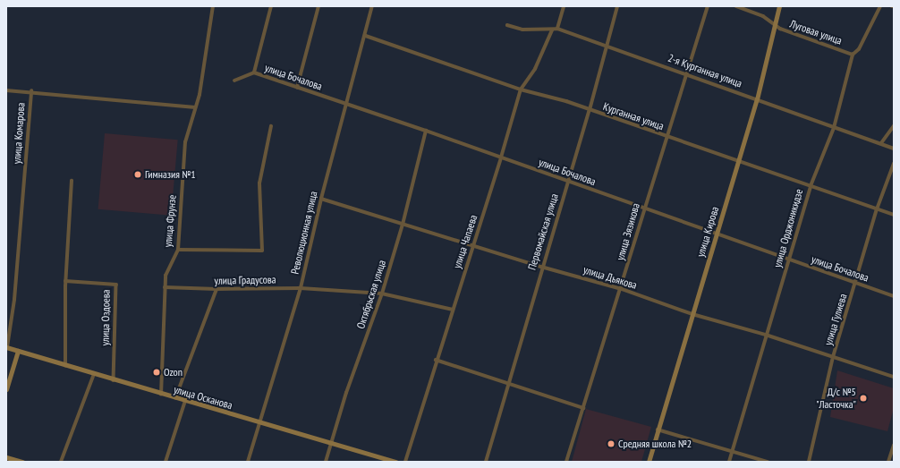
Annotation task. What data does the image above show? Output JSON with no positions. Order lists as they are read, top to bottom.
{
  "streets": {
    "street": [
      "Луговая улица",
      "2-я Курганная улица",
      "улица Бочалова",
      "Курганная улица",
      "улица Комарова",
      "улица Фрунзе",
      "улица Орджоникидзе",
      "Первомайская улица",
      "улица Зязикова",
      "улица Кирова",
      "Революционная улица",
      "улица Чапаева",
      "улица Дьякова",
      "улица Градусова",
      "Октябрьская улица",
      "улица Оздоева",
      "улица Гулиева",
      "улица Осканова"
    ]
  },
  "crossings": [
    ["Луговая улица", "улица Орджоникидзе"],
    ["Луговая улица", "улица Кирова"],
    ["2-я Курганная улица", "улица Орджоникидзе"],
    ["2-я Курганная улица", "Первомайская улица"],
    ["2-я Курганная улица", "улица Зязикова"],
    ["2-я Курганная улица", "улица Кирова"],
    ["улица Бочалова", "улица Орджоникидзе"],
    ["улица Бочалова", "Первомайская улица"],
    ["улица Бочалова", "улица Зязикова"],
    ["улица Бочалова", "улица Кирова"],
    ["улица Бочалова", "Революционная улица"],
    ["улица Бочалова", "улица Чапаева"],
    ["улица Бочалова", "Октябрьская улица"],
    ["улица Бочалова", "улица Гулиева"],
    ["Курганная улица", "улица Орджоникидзе"],
    ["Курганная улица", "Первомайская улица"],
    ["Курганная улица", "улица Зязикова"],
    ["Курганная улица", "улица Кирова"],
    ["Курганная улица", "Революционная улица"],
    ["Курганная улица", "улица Чапаева"],
    ["Курганная улица", "улица Гулиева"],
    ["улица Комарова", "улица Осканова"],
    ["улица Фрунзе", "улица Градусова"],
    ["улица Фрунзе", "улица Осканова"],
    ["улица Орджоникидзе", "улица Дьякова"],
    ["Первомайская улица", "улица Дьякова"],
    ["улица Зязикова", "улица Дьякова"],
    ["улица Кирова", "улица Дьякова"],
    ["Революционная улица", "улица Дьякова"],
    ["Революционная улица", "улица Градусова"],
    ["Революционная улица", "улица Осканова"],
    ["улица Чапаева", "улица Дьякова"],
    ["улица Чапаева", "улица Градусова"],
    ["улица Дьякова", "Октябрьская улица"],
    ["улица Дьякова", "улица Гулиева"],
    ["улица Градусова", "Октябрьская улица"],
    ["Октябрьская улица", "улица Осканова"],
    ["улица Оздоева", "улица Осканова"]
  ],
  "places": [
    "Гимназия №1",
    "Ozon",
    "Д/с №5 \"Ласточка\"",
    "Средняя школа №2"
  ]
}
